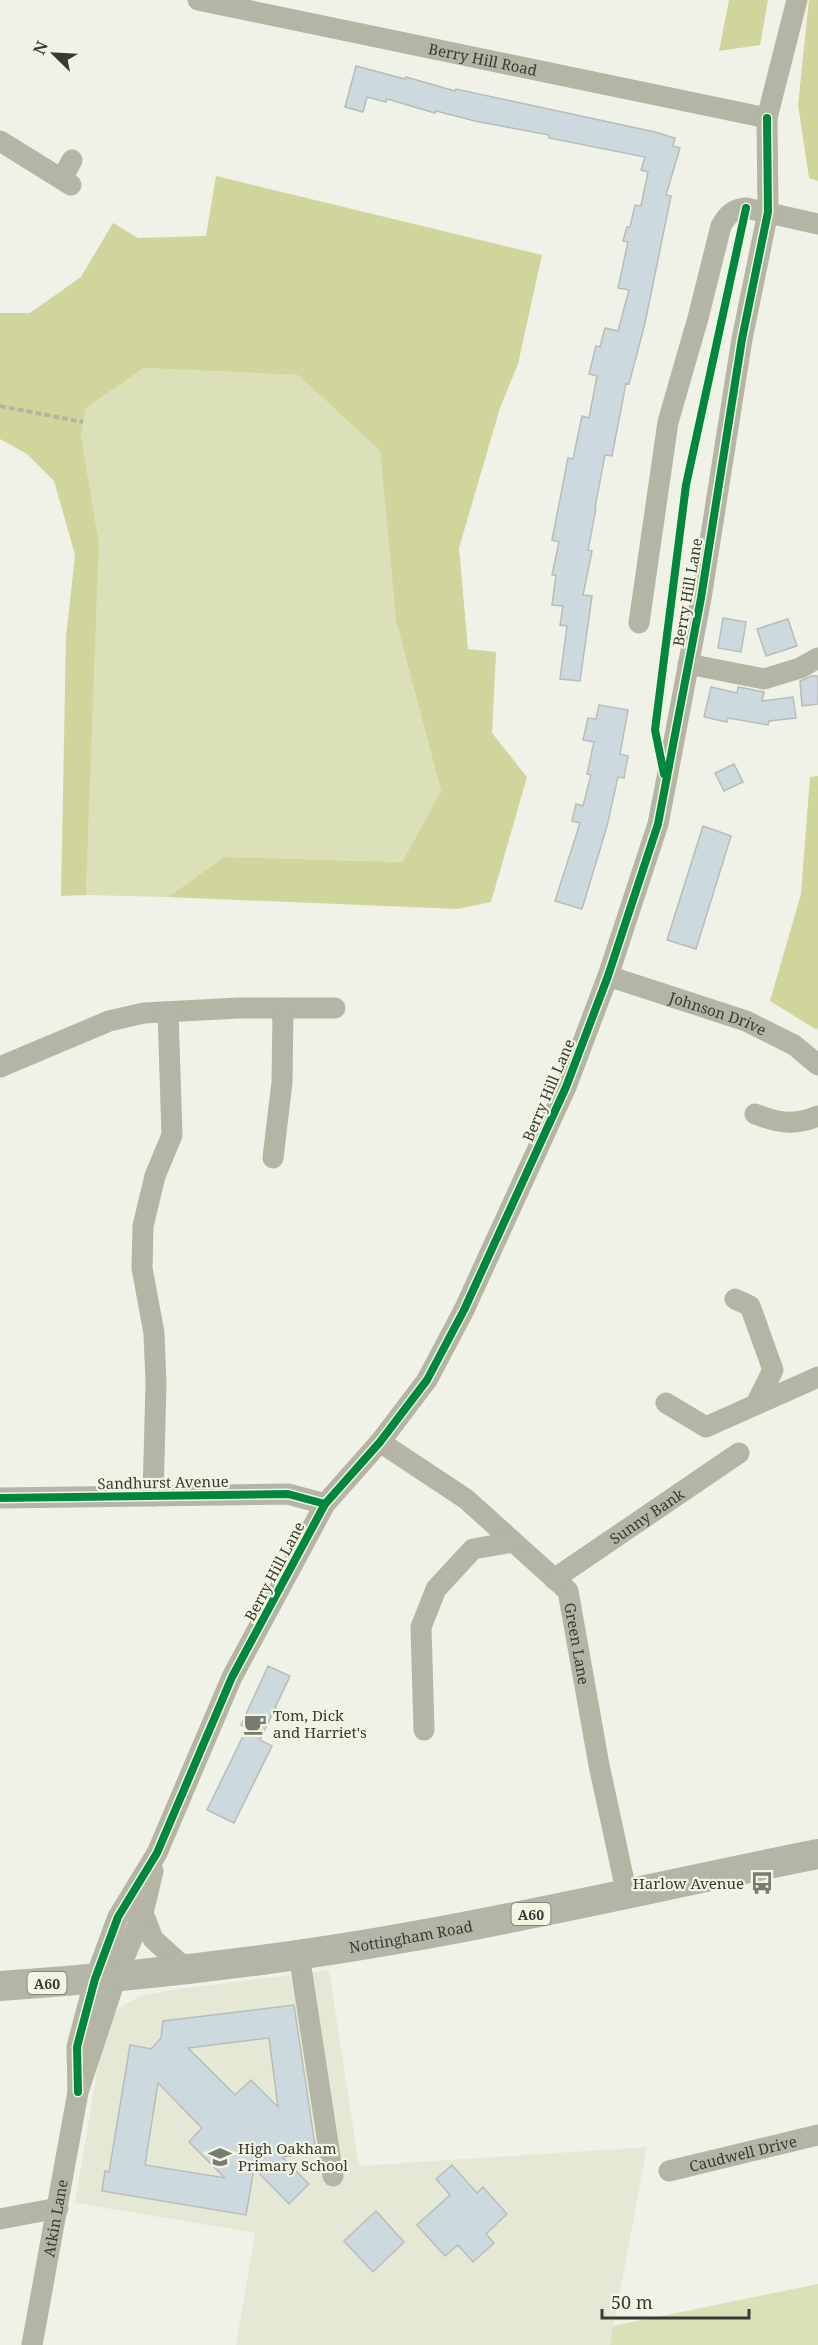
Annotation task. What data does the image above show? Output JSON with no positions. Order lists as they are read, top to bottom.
{
  "streets": {
    "highway": ["A60", "Nottingham Road"],
    "street": [
      "Berry Hill Road",
      "Berry Hill Lane",
      "Johnson Drive",
      "Sandhurst Avenue",
      "Sunny Bank",
      "Green Lane",
      "Caudwell Drive",
      "Atkin Lane"
    ]
  },
  "crossings": [
    ["Berry Hill Road", "Berry Hill Lane"],
    ["Berry Hill Lane", "Johnson Drive"],
    ["Berry Hill Lane", "Sandhurst Avenue"],
    ["Berry Hill Lane", "Green Lane"],
    ["Berry Hill Lane", "Nottingham Road"],
    ["Berry Hill Lane", "Atkin Lane"],
    ["Sunny Bank", "Green Lane"],
    ["Green Lane", "Nottingham Road"],
    ["Nottingham Road", "Atkin Lane"]
  ],
  "places": {
    "cafe": ["Tom, Dick and Harriet's"],
    "bus stop": ["Harlow Avenue"],
    "school or university": ["High Oakham Primary School"]
  },
  "scale_bar": "50 m",
  "north": "top left"
}
